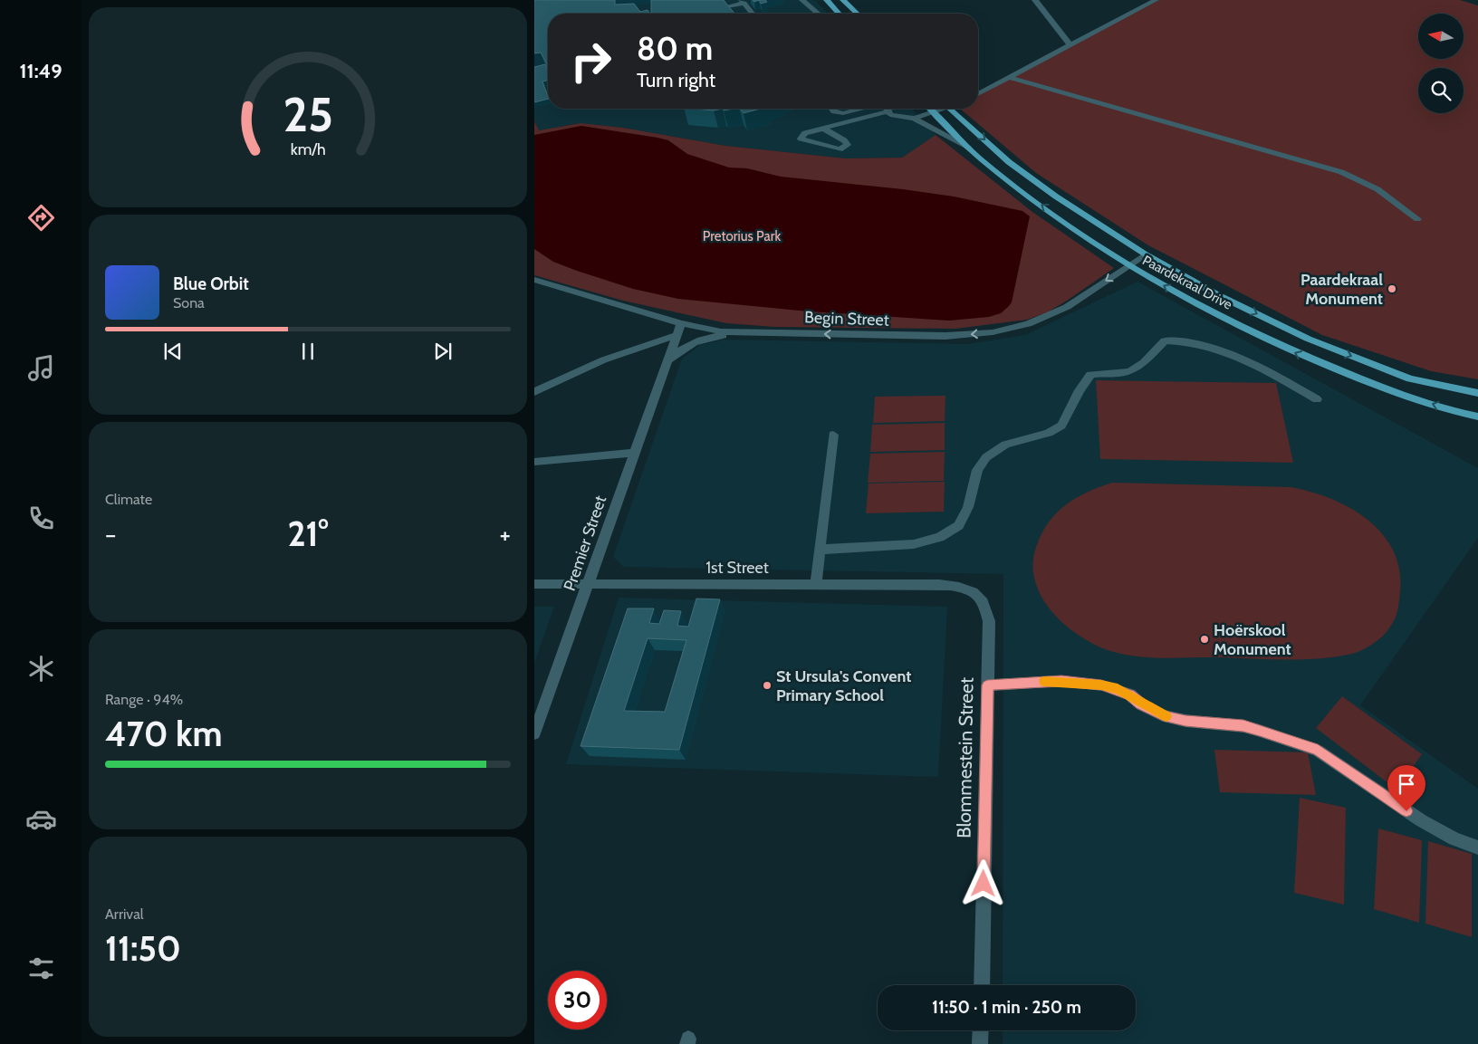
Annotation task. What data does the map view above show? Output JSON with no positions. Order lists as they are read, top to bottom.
{
  "streets": {
    "main road": ["Paardekraal Drive"],
    "street": [
      "Begin Street",
      "Premier Street",
      "1st Street",
      "Blommestein Street"
    ]
  },
  "crossings": [
    ["Paardekraal Drive", "Begin Street"],
    ["Begin Street", "Premier Street"],
    ["Premier Street", "1st Street"],
    ["1st Street", "Blommestein Street"]
  ],
  "one_way": ["Begin Street"],
  "parks": ["Pretorius Park"],
  "places": ["Paardekraal Monument", "Hoërskool Monument", "St Ursula's Convent Primary School"],
  "north": "left",
  "page": {
    "tabs": "11:49",
    "turn": ["80 m", "Turn right"],
    "song": ["Blue Orbit", "Sona"],
    "tile": [
      "Climate",
      ["Range · 94%", "470 km"],
      ["Arrival", "11:50"]
    ],
    "heat": ["−", "21°", "+"],
    "limit": "30",
    "trip": "11:50 · 1 min · 250 m",
    "gauge": ["25", "km/h"]
  }
}
